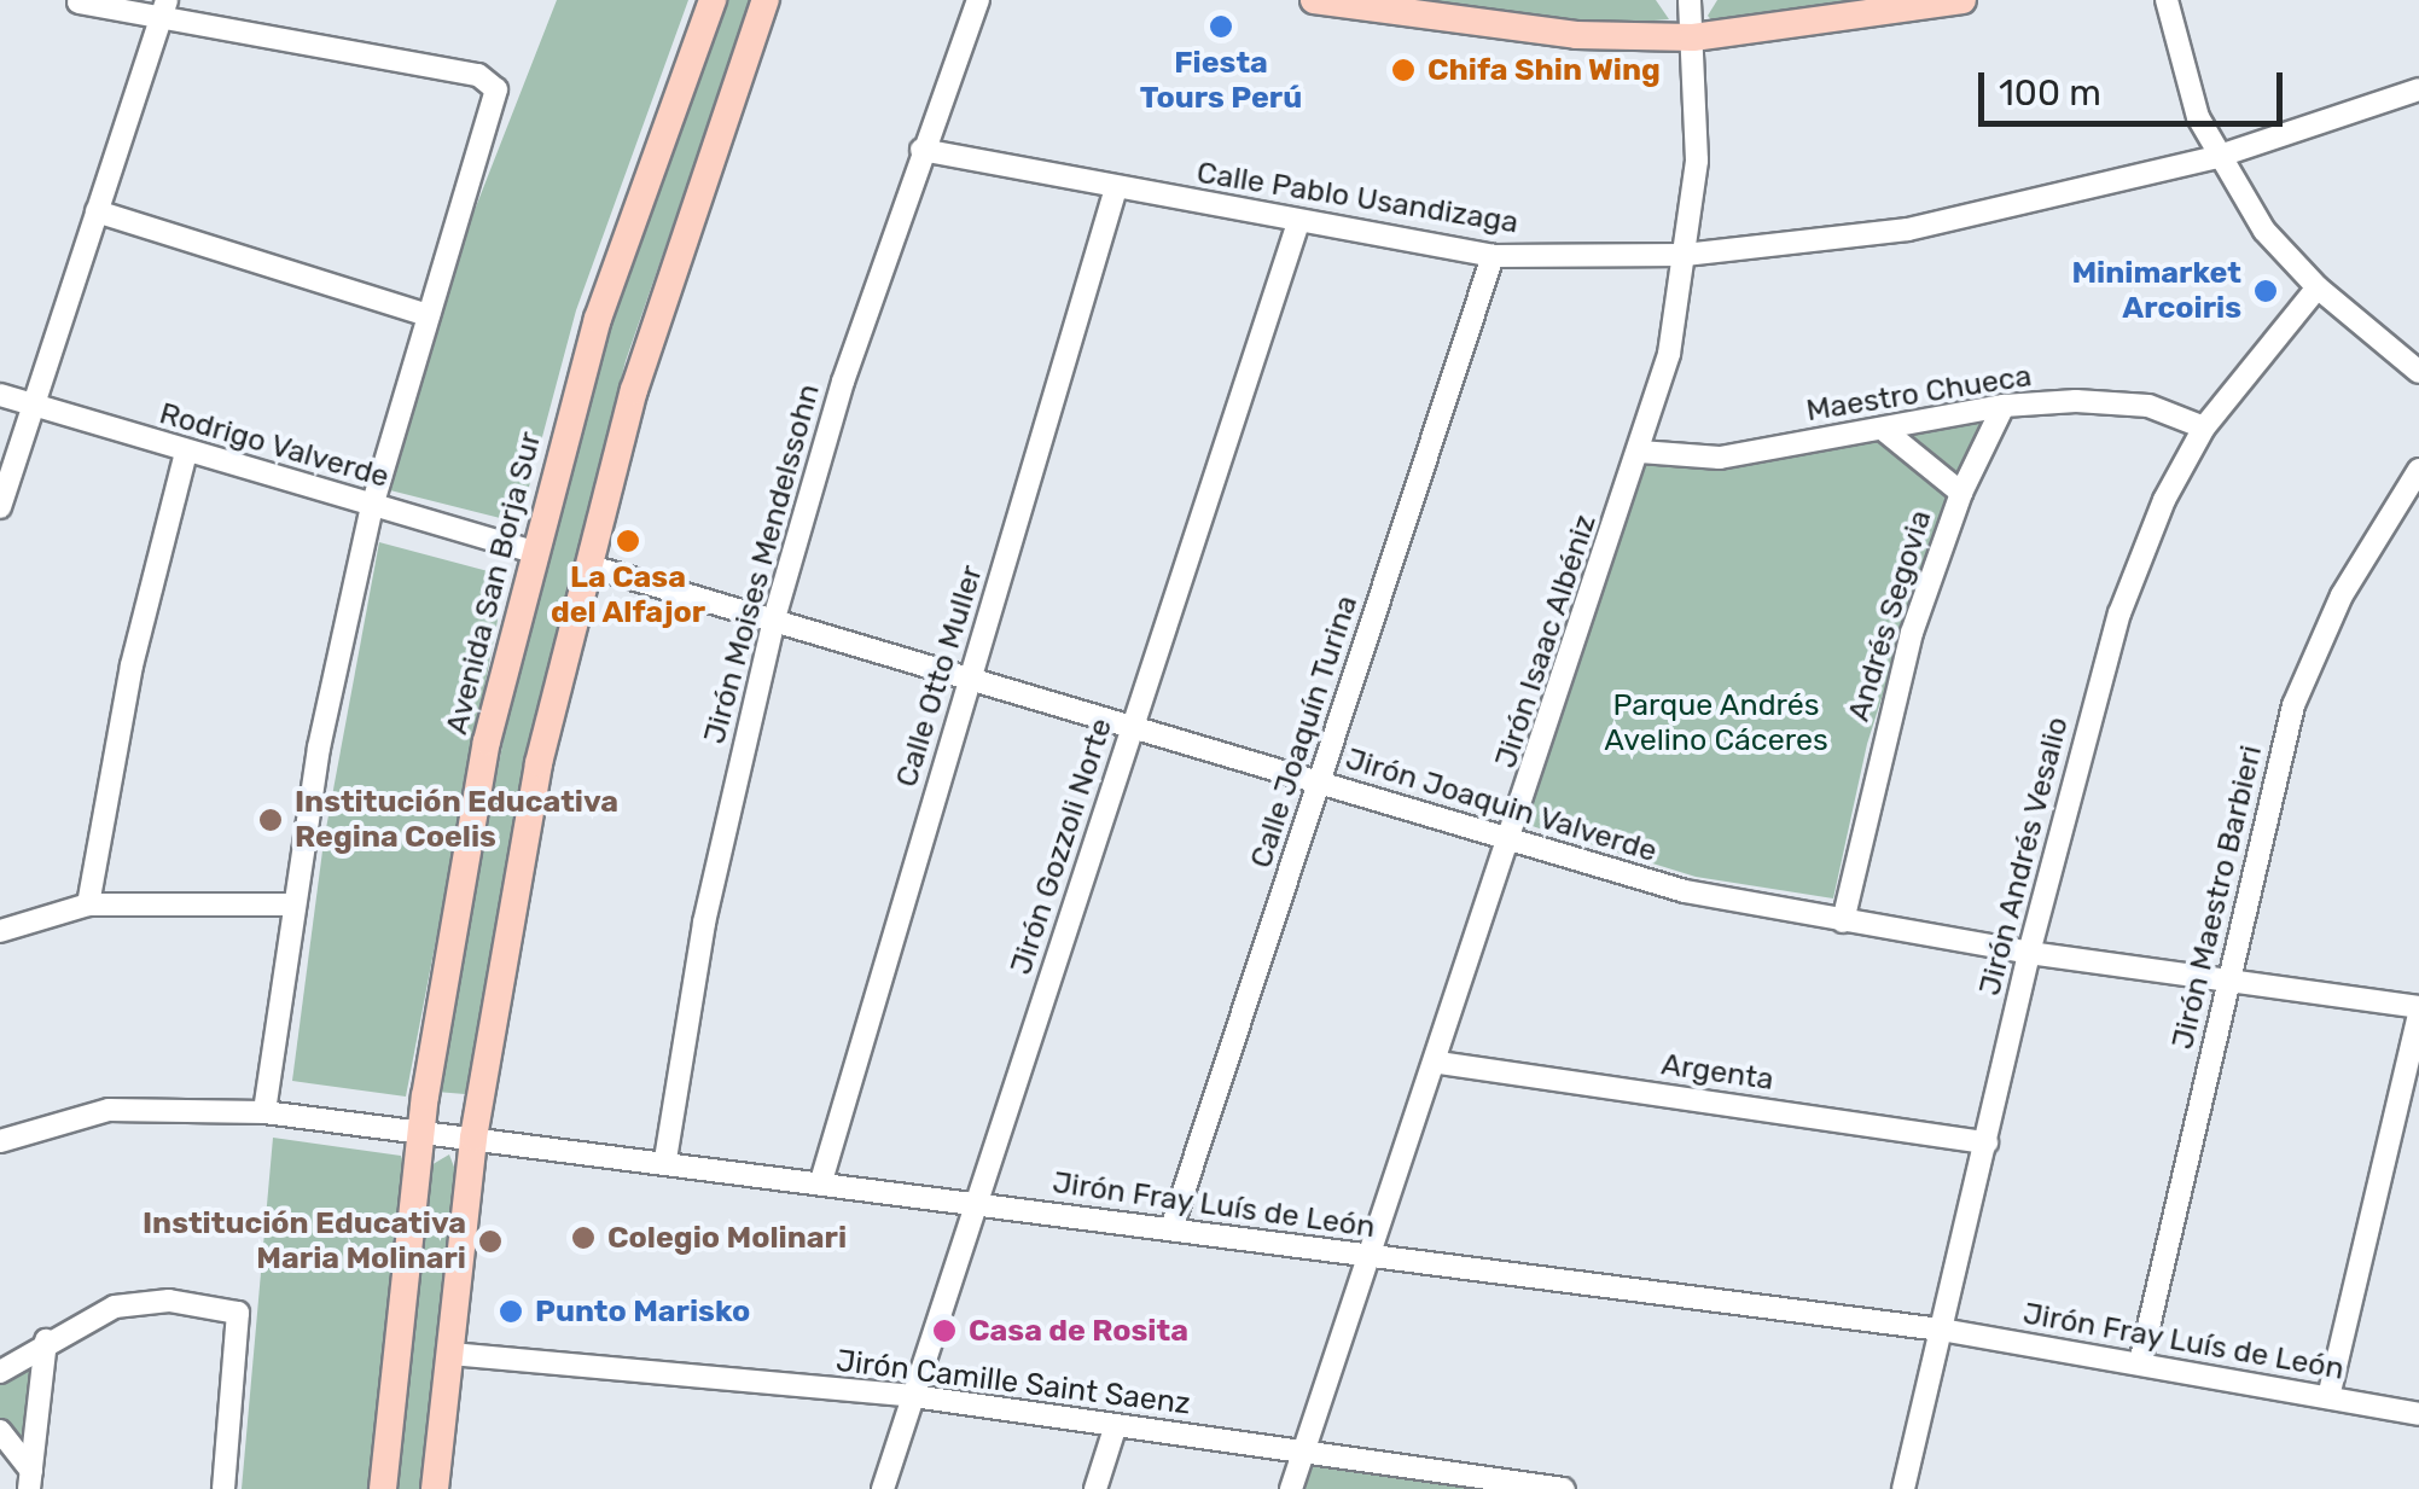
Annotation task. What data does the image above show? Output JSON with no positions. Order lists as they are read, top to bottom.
{
  "streets": {
    "main road": ["Avenida San Borja Sur"],
    "street": [
      "Calle Pablo Usandizaga",
      "Maestro Chueca",
      "Rodrigo Valverde",
      "Jirón Moises Mendelssohn",
      "Andrés Segovia",
      "Jirón Isaac Albéniz",
      "Calle Otto Muller",
      "Calle Joaquín Turina",
      "Jirón Joaquin Valverde",
      "Jirón Gozzoli Norte",
      "Jirón Andrés Vesalio",
      "Jirón Maestro Barbieri",
      "Argenta",
      "Jirón Fray Luís de León",
      "Jirón Camille Saint Saenz"
    ]
  },
  "crossings": [
    ["Calle Pablo Usandizaga", "Jirón Moises Mendelssohn"],
    ["Calle Pablo Usandizaga", "Jirón Isaac Albéniz"],
    ["Calle Pablo Usandizaga", "Calle Otto Muller"],
    ["Calle Pablo Usandizaga", "Calle Joaquín Turina"],
    ["Calle Pablo Usandizaga", "Jirón Gozzoli Norte"],
    ["Maestro Chueca", "Andrés Segovia"],
    ["Maestro Chueca", "Jirón Isaac Albéniz"],
    ["Maestro Chueca", "Jirón Andrés Vesalio"],
    ["Rodrigo Valverde", "Avenida San Borja Sur"],
    ["Jirón Moises Mendelssohn", "Jirón Joaquin Valverde"],
    ["Jirón Moises Mendelssohn", "Jirón Fray Luís de León"],
    ["Avenida San Borja Sur", "Jirón Fray Luís de León"],
    ["Andrés Segovia", "Jirón Joaquin Valverde"],
    ["Jirón Isaac Albéniz", "Jirón Joaquin Valverde"],
    ["Jirón Isaac Albéniz", "Argenta"],
    ["Jirón Isaac Albéniz", "Jirón Fray Luís de León"],
    ["Jirón Isaac Albéniz", "Jirón Camille Saint Saenz"],
    ["Calle Otto Muller", "Jirón Joaquin Valverde"],
    ["Calle Otto Muller", "Jirón Fray Luís de León"],
    ["Calle Joaquín Turina", "Jirón Joaquin Valverde"],
    ["Calle Joaquín Turina", "Jirón Fray Luís de León"],
    ["Jirón Joaquin Valverde", "Jirón Gozzoli Norte"],
    ["Jirón Joaquin Valverde", "Jirón Andrés Vesalio"],
    ["Jirón Joaquin Valverde", "Jirón Maestro Barbieri"],
    ["Jirón Gozzoli Norte", "Jirón Fray Luís de León"],
    ["Jirón Gozzoli Norte", "Jirón Camille Saint Saenz"],
    ["Jirón Andrés Vesalio", "Argenta"],
    ["Jirón Andrés Vesalio", "Jirón Fray Luís de León"],
    ["Jirón Maestro Barbieri", "Jirón Fray Luís de León"]
  ],
  "parks": ["Parque Andrés Avelino Cáceres"],
  "places": [
    "Fiesta Tours Perú",
    "Chifa Shin Wing",
    "Minimarket Arcoiris",
    "La Casa del Alfajor",
    "Institución Educativa Regina Coelis",
    "Colegio Molinari",
    "Institución Educativa Maria Molinari",
    "Punto Marisko",
    "Casa de Rosita"
  ],
  "scale_bar": "100 m"
}
